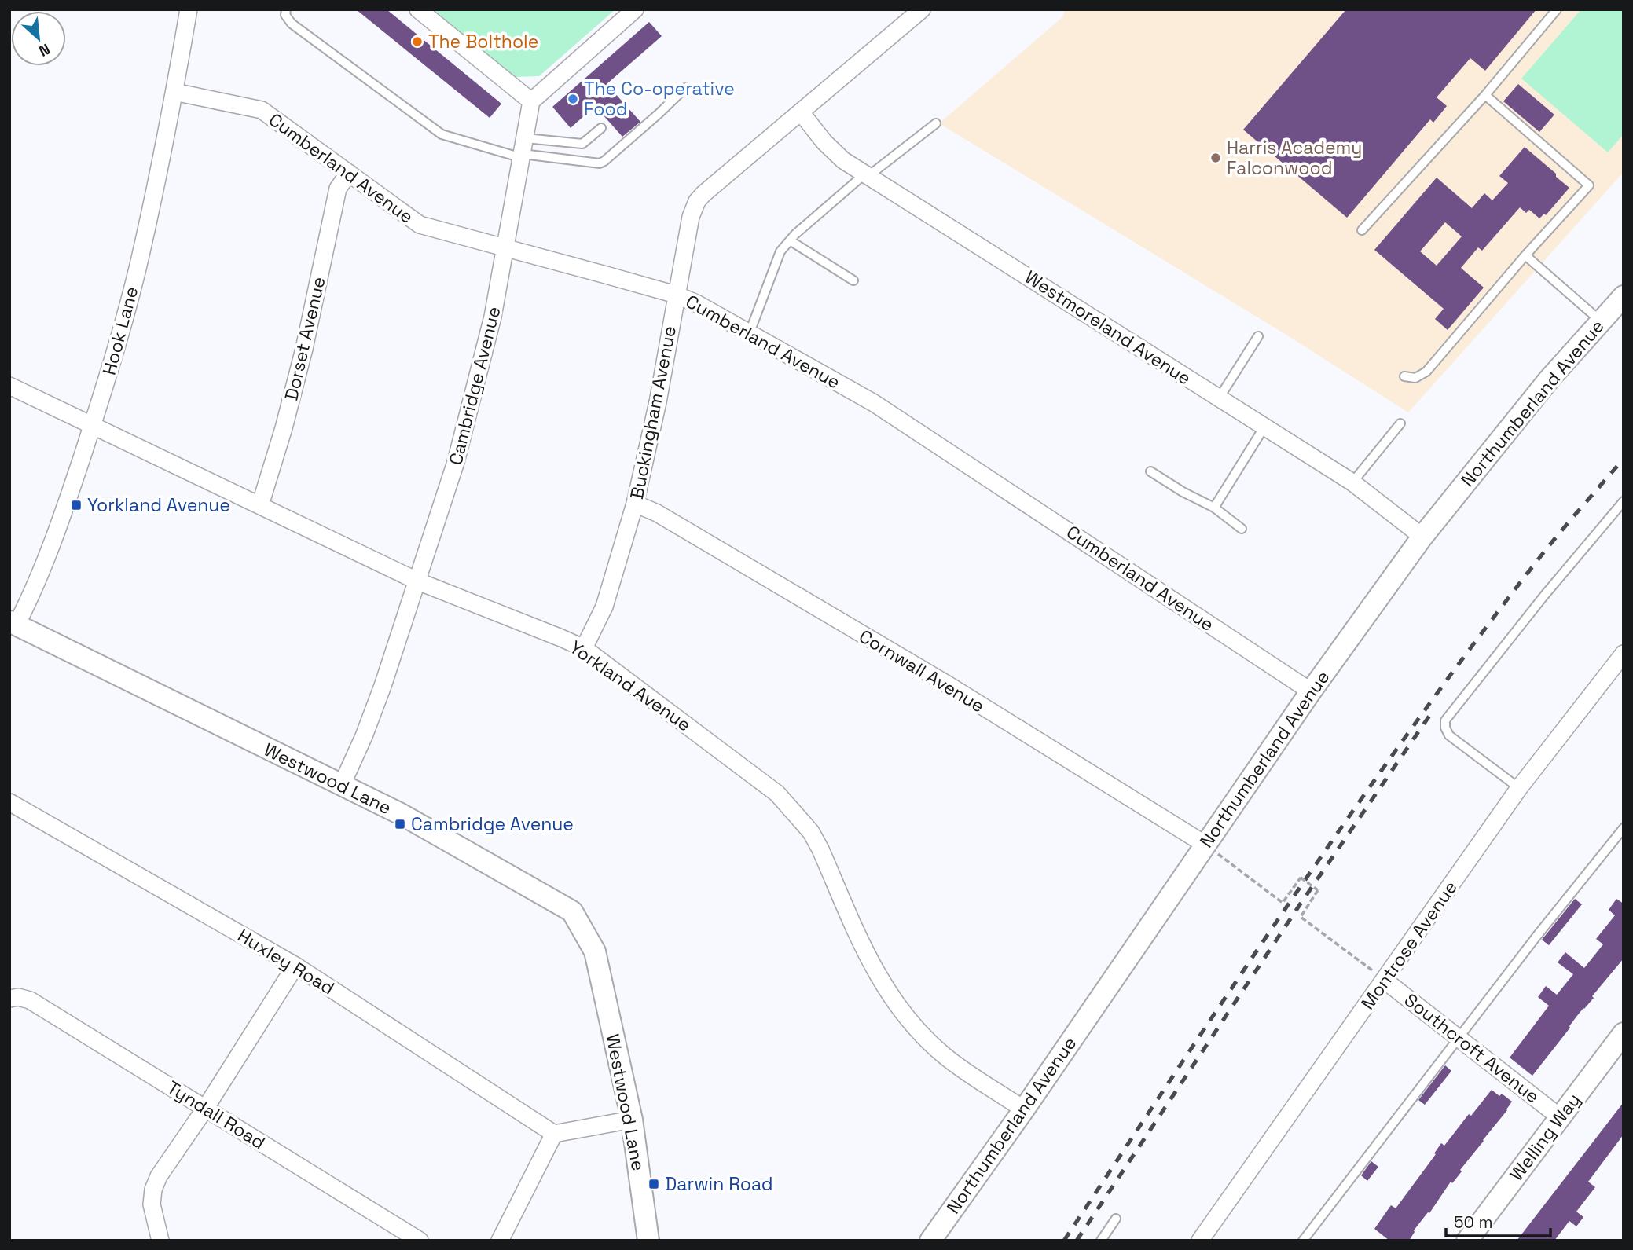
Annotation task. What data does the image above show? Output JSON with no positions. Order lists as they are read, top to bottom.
{
  "streets": {
    "street": [
      "Cumberland Avenue",
      "Westmoreland Avenue",
      "Hook Lane",
      "Dorset Avenue",
      "Cambridge Avenue",
      "Northumberland Avenue",
      "Buckingham Avenue",
      "Cornwall Avenue",
      "Yorkland Avenue",
      "Westwood Lane",
      "Montrose Avenue",
      "Huxley Road",
      "Southcroft Avenue",
      "Tyndall Road",
      "Welling Way"
    ]
  },
  "crossings": [
    ["Cumberland Avenue", "Hook Lane"],
    ["Cumberland Avenue", "Dorset Avenue"],
    ["Cumberland Avenue", "Cambridge Avenue"],
    ["Cumberland Avenue", "Northumberland Avenue"],
    ["Cumberland Avenue", "Buckingham Avenue"],
    ["Westmoreland Avenue", "Northumberland Avenue"],
    ["Westmoreland Avenue", "Buckingham Avenue"],
    ["Hook Lane", "Yorkland Avenue"],
    ["Hook Lane", "Westwood Lane"],
    ["Dorset Avenue", "Yorkland Avenue"],
    ["Cambridge Avenue", "Yorkland Avenue"],
    ["Cambridge Avenue", "Westwood Lane"],
    ["Northumberland Avenue", "Cornwall Avenue"],
    ["Northumberland Avenue", "Yorkland Avenue"],
    ["Buckingham Avenue", "Cornwall Avenue"],
    ["Buckingham Avenue", "Yorkland Avenue"],
    ["Montrose Avenue", "Southcroft Avenue"],
    ["Southcroft Avenue", "Welling Way"]
  ],
  "places": {
    "other": ["The Bolthole", "The Co-operative Food", "Harris Academy Falconwood"],
    "transit": ["Yorkland Avenue", "Cambridge Avenue", "Darwin Road"]
  },
  "scale_bar": "50 m",
  "north": "bottom right"
}
